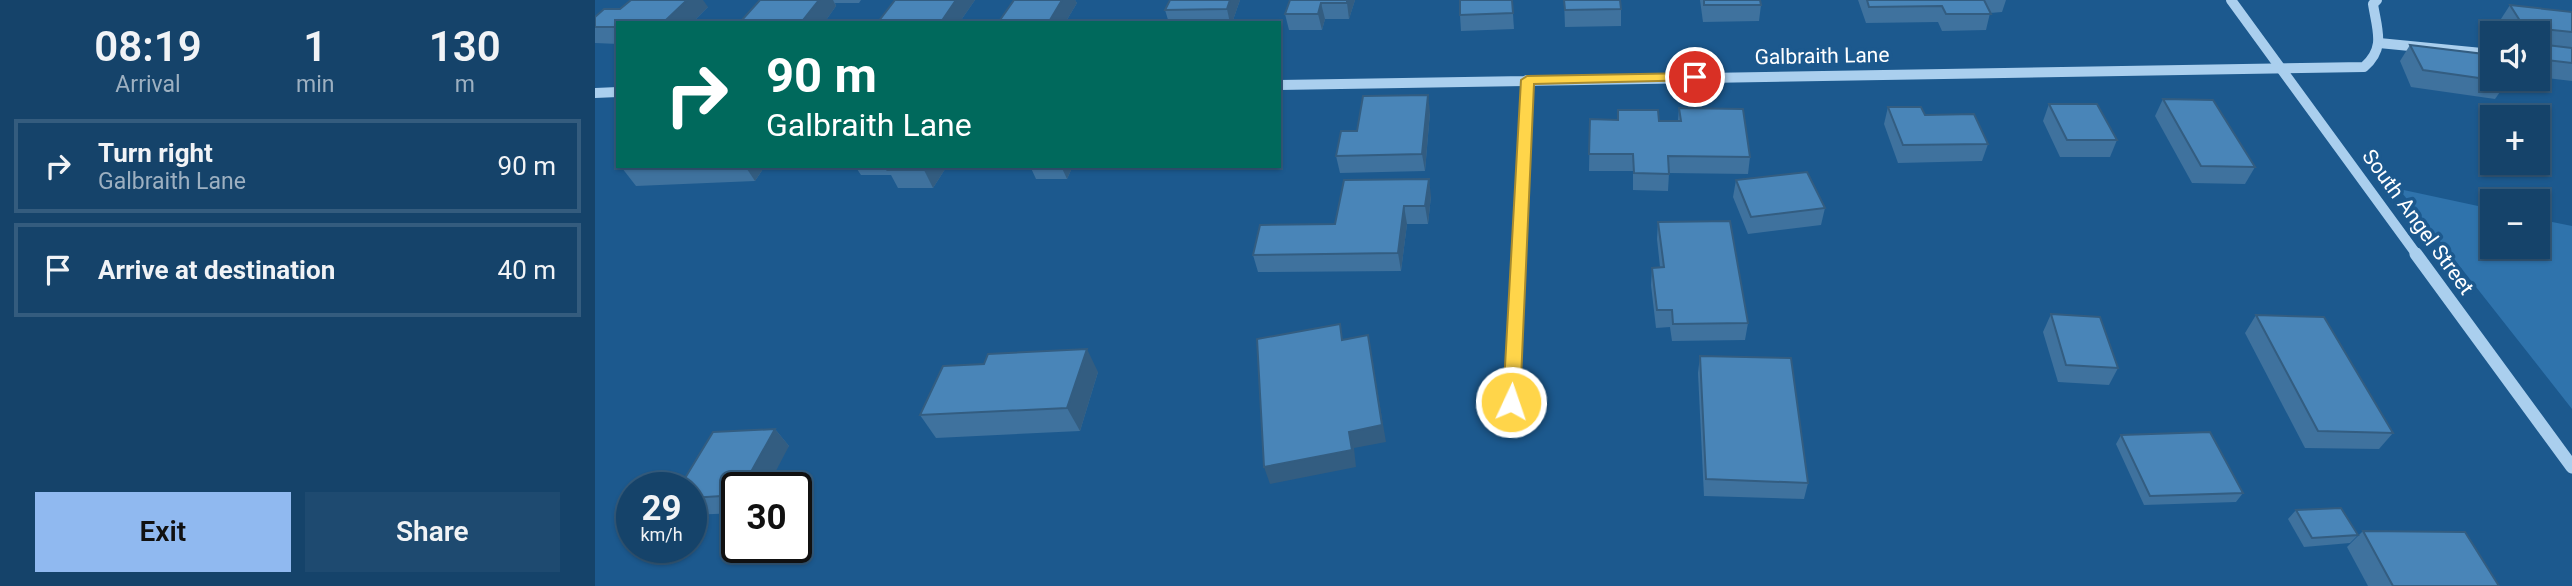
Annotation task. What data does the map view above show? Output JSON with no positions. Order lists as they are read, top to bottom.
{
  "streets": {
    "street": ["Galbraith Lane", "South Angel Street"]
  },
  "crossings": [
    ["Galbraith Lane", "South Angel Street"]
  ],
  "page": {
    "eta": [
      "08:19",
      "Arrival",
      "1",
      "min",
      "130",
      "m"
    ],
    "map_buttons": ["+", "−"],
    "turn": ["90 m", "Galbraith Lane"],
    "list": [
      {
        "name": "Turn right",
        "note": "Galbraith Lane",
        "value": "90 m"
      },
      {
        "name": "Arrive at destination",
        "value": "40 m"
      }
    ],
    "speed": "29 km/h",
    "limit": "30",
    "buttons": ["Exit", "Share"]
  }
}
